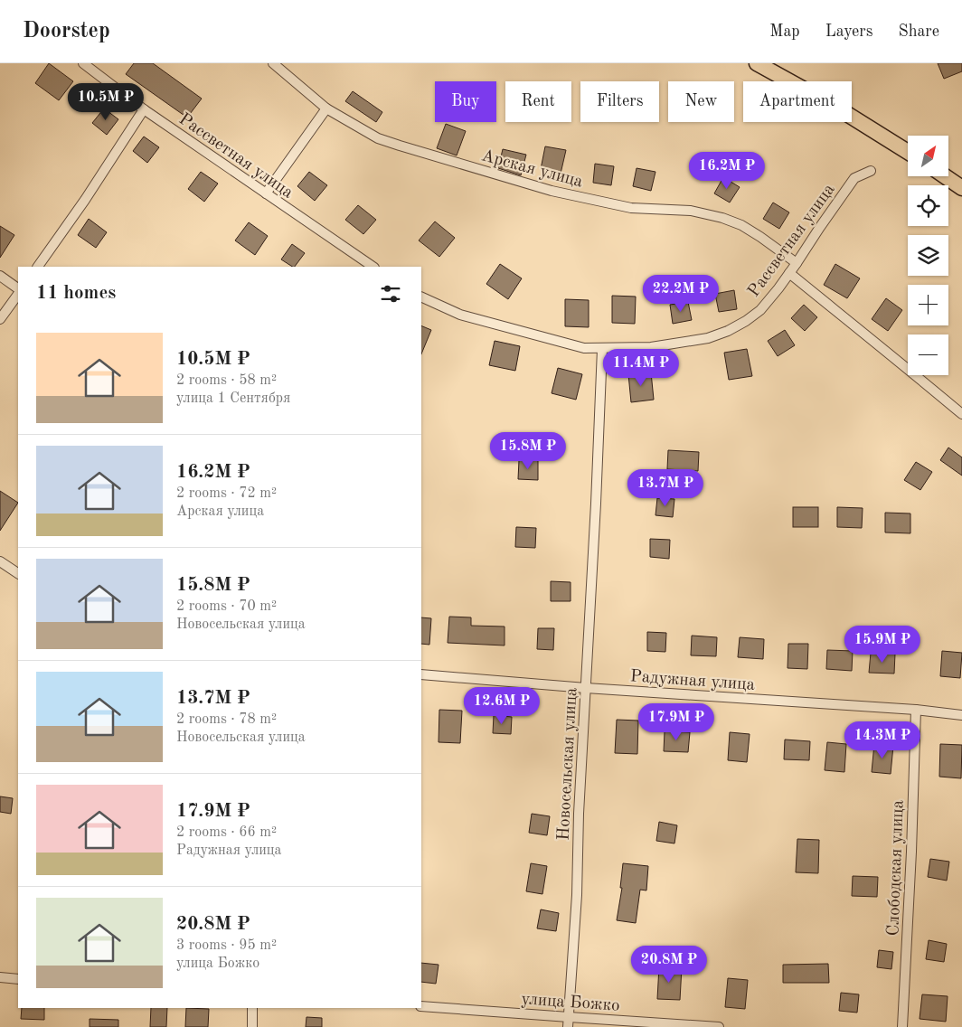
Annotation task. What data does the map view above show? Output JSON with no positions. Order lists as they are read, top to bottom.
{
  "streets": {
    "street": [
      "Рассветная улица",
      "Арская улица",
      "Радужная улица",
      "Новосельская улица",
      "Слободская улица",
      "улица Божко"
    ]
  },
  "crossings": [
    ["Рассветная улица", "Арская улица"],
    ["Рассветная улица", "Новосельская улица"],
    ["Радужная улица", "Новосельская улица"],
    ["Радужная улица", "Слободская улица"],
    ["Новосельская улица", "улица Божко"]
  ],
  "north": "top right",
  "page": {
    "header": "Doorstep",
    "nav": ["Map", "Layers", "Share"],
    "chip": [
      "Buy",
      "Rent",
      "Filters",
      "New",
      "Apartment"
    ],
    "price": [
      "10.5M ₽",
      "16.2M ₽",
      "22.2M ₽",
      "11.4M ₽",
      "15.8M ₽",
      "13.7M ₽",
      "15.9M ₽",
      "12.6M ₽",
      "17.9M ₽",
      "14.3M ₽",
      "20.8M ₽"
    ],
    "map_buttons": ["+", "−"],
    "heading": "11 homes",
    "list": [
      {
        "name": "10.5M ₽",
        "note": "2 rooms · 58 m² · улица 1 Сентября"
      },
      {
        "name": "16.2M ₽",
        "note": "2 rooms · 72 m² · Арская улица"
      },
      {
        "name": "15.8M ₽",
        "note": "2 rooms · 70 m² · Новосельская улица"
      },
      {
        "name": "13.7M ₽",
        "note": "2 rooms · 78 m² · Новосельская улица"
      },
      {
        "name": "17.9M ₽",
        "note": "2 rooms · 66 m² · Радужная улица"
      },
      {
        "name": "20.8M ₽",
        "note": "3 rooms · 95 m² · улица Божко"
      }
    ]
  }
}
